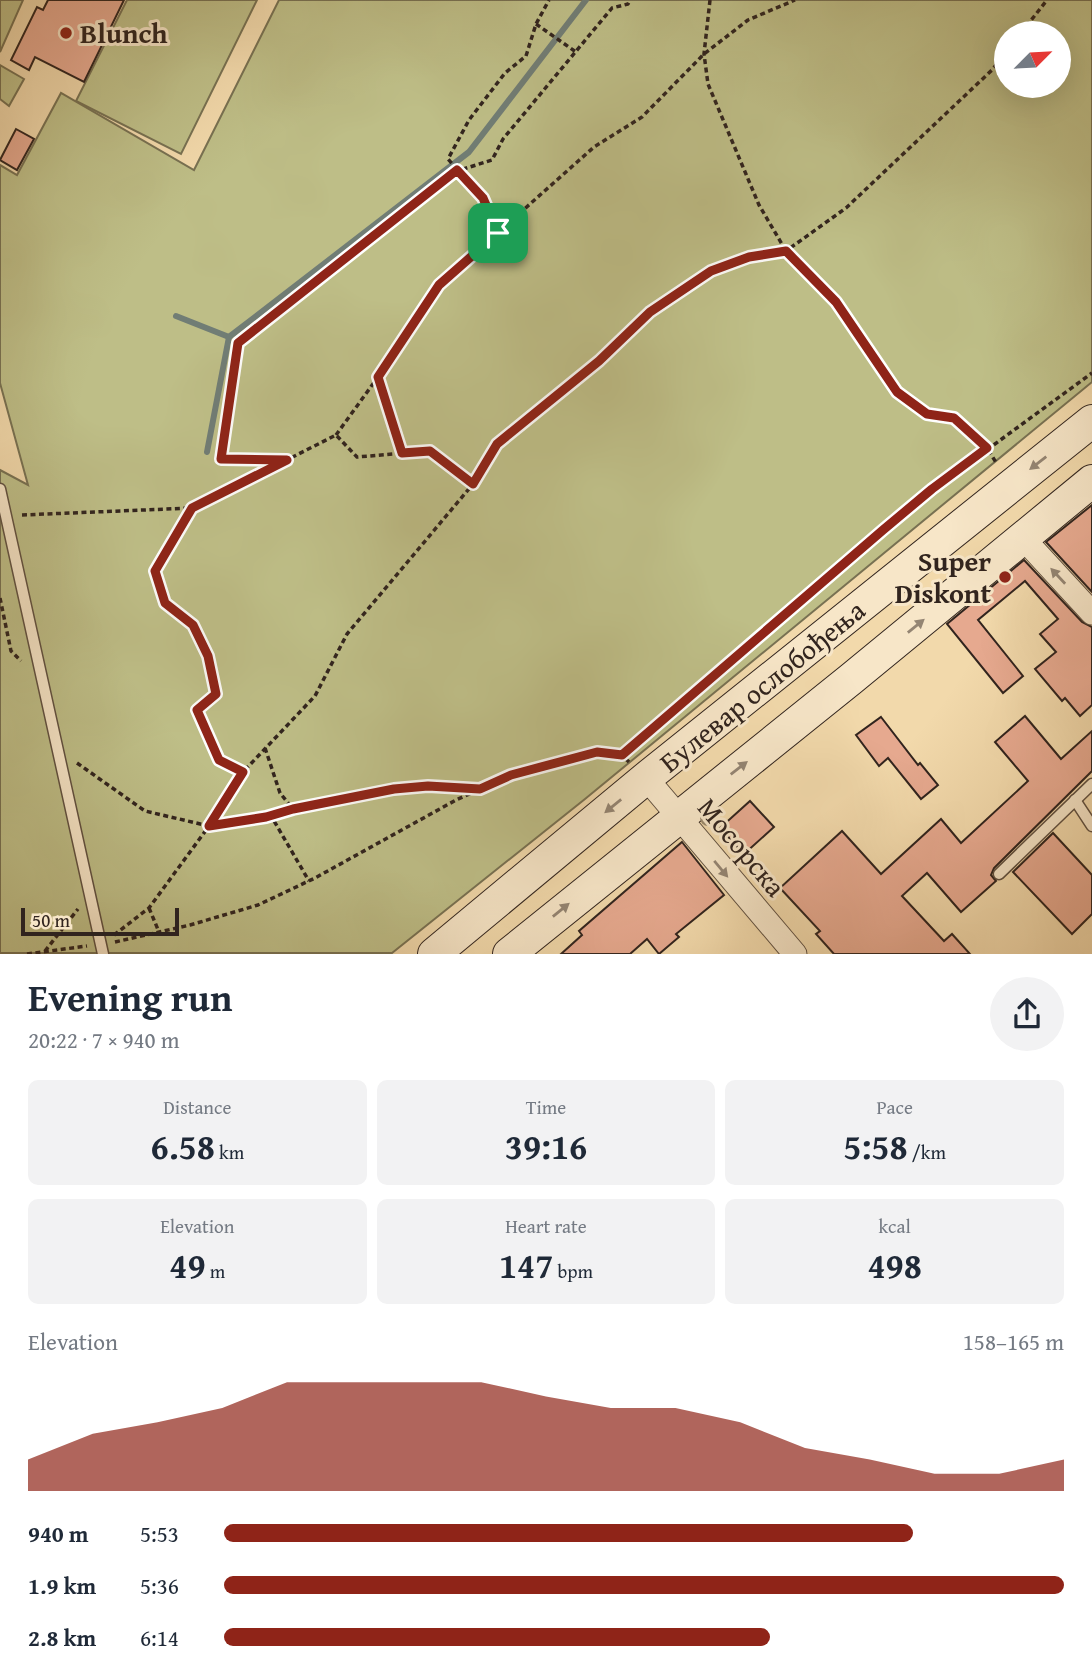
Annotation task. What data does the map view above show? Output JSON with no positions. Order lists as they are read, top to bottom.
{
  "streets": {
    "main road": ["Булевар ослобођења"],
    "street": ["Мосорска"]
  },
  "crossings": [
    ["Булевар ослобођења", "Мосорска"]
  ],
  "one_way": ["Мосорска"],
  "places": ["Blunch", "Super Diskont"],
  "scale_bar": "50 m",
  "north": "top right",
  "page": {
    "scale": "50 m",
    "heading": ["Evening run", "20:22 · 7 × 940 m"],
    "stats": [
      ["Distance", "6.58 km"],
      ["Time", "39:16"],
      ["Pace", "5:58 /km"],
      ["Elevation", "49 m"],
      ["Heart rate", "147 bpm"],
      ["kcal", "498"]
    ],
    "chart": ["Elevation", "158–165 m"],
    "list": [
      {
        "name": "940 m",
        "note": "5:53"
      },
      {
        "name": "1.9 km",
        "note": "5:36"
      },
      {
        "name": "2.8 km",
        "note": "6:14"
      }
    ]
  }
}
